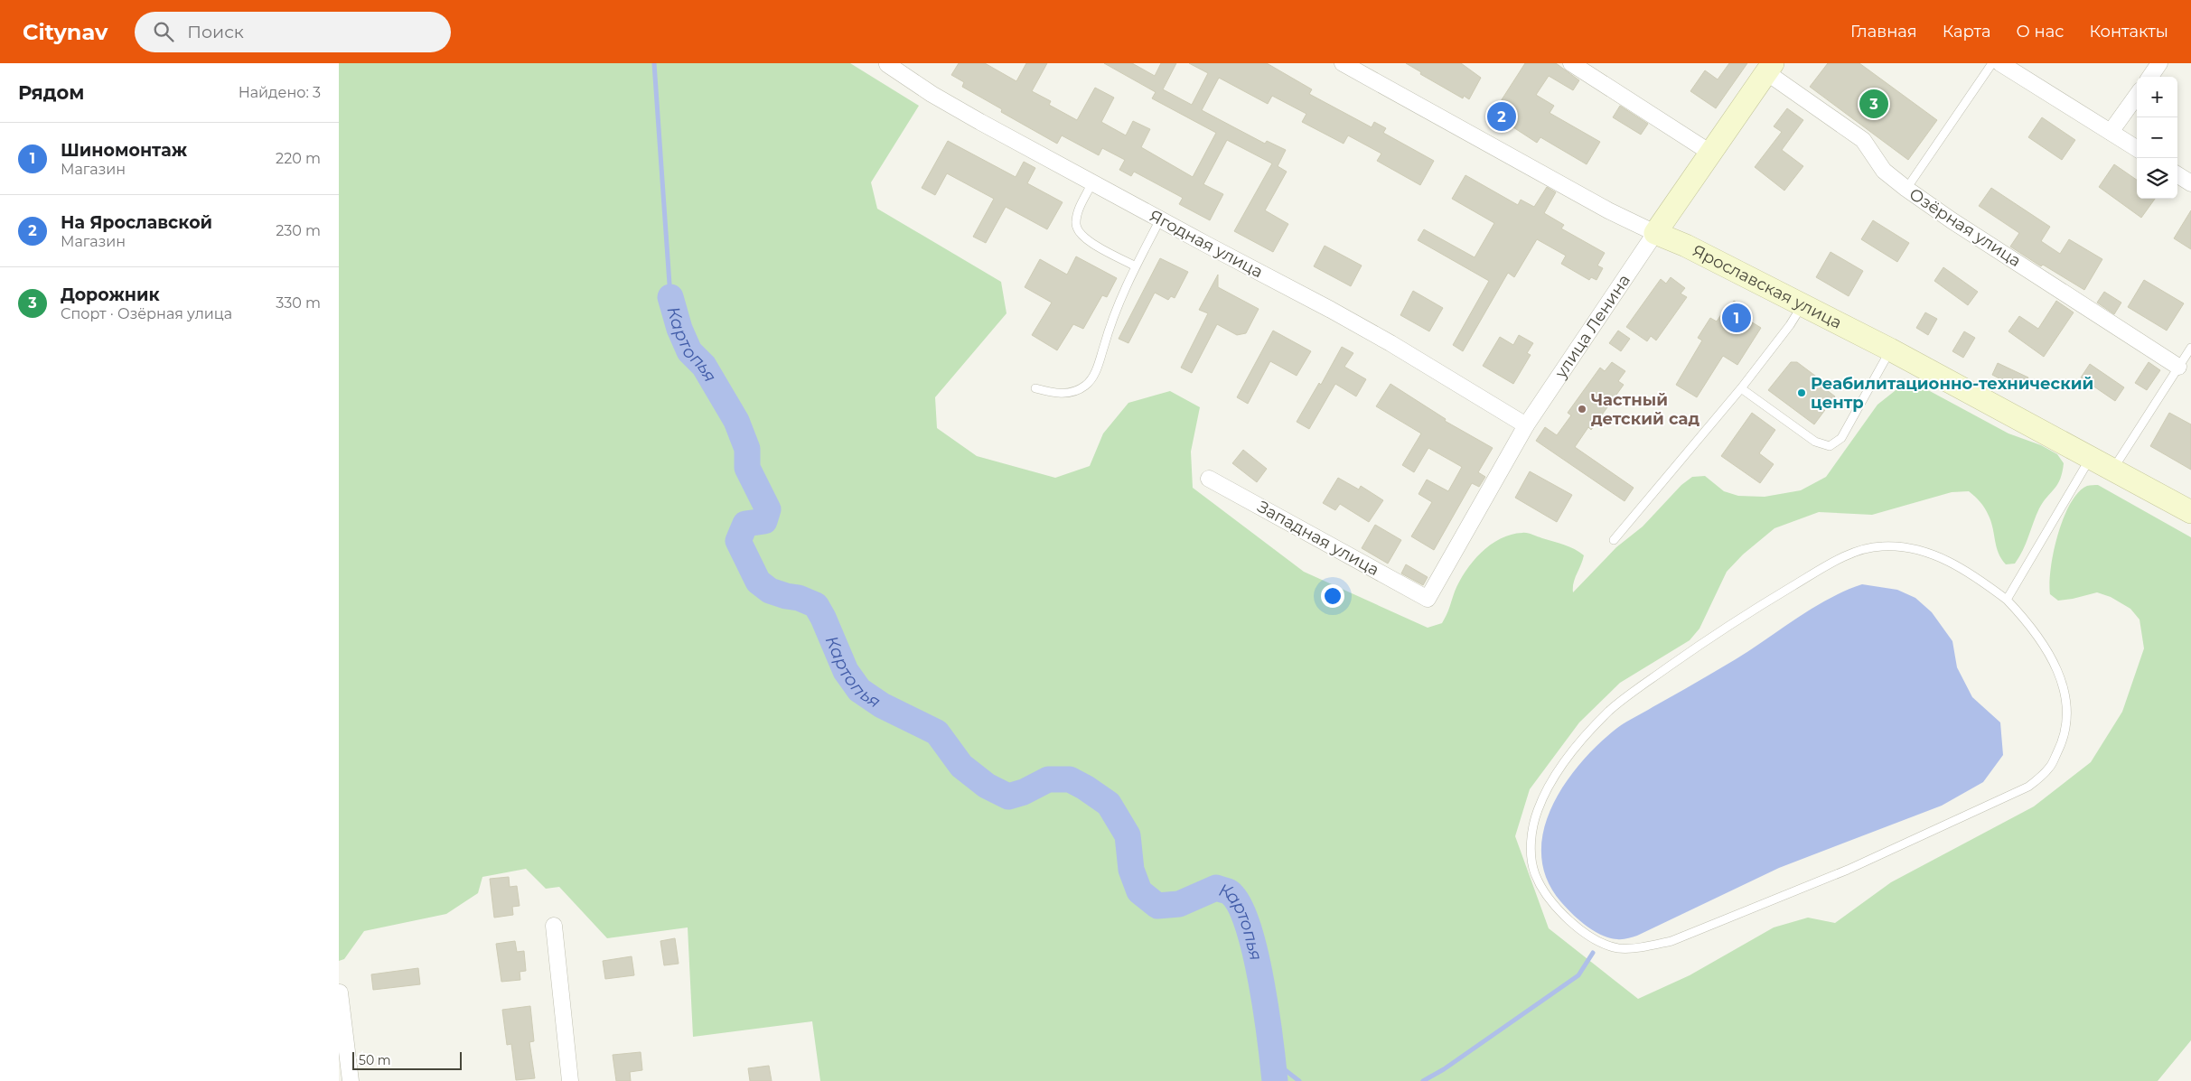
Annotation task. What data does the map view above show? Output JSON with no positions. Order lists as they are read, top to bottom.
{
  "streets": {
    "main road": ["Ярославская улица", "улица Ленина"],
    "street": ["Озёрная улица", "Ягодная улица", "Западная улица"]
  },
  "crossings": [
    ["Озёрная улица", "улица Ленина"],
    ["Ягодная улица", "улица Ленина"],
    ["Ярославская улица", "улица Ленина"],
    ["улица Ленина", "Западная улица"]
  ],
  "water": ["Картопья"],
  "places": ["Реабилитационно-технический центр", "Частный детский сад"],
  "scale_bar": "50 m",
  "page": {
    "header": "Citynav",
    "search": "Поиск",
    "nav": [
      "Главная",
      "Карта",
      "О нас",
      "Контакты"
    ],
    "heading": ["Рядом", "Найдено: 3"],
    "map_buttons": ["+", "−"],
    "pins": ["3", "2", "1"],
    "list": [
      {
        "mark": "1",
        "name": "Шиномонтаж",
        "note": "Магазин",
        "value": "220 m"
      },
      {
        "mark": "2",
        "name": "На Ярославской",
        "note": "Магазин",
        "value": "230 m"
      },
      {
        "mark": "3",
        "name": "Дорожник",
        "note": "Спорт · Озёрная улица",
        "value": "330 m"
      }
    ],
    "scale": "50 m"
  }
}
